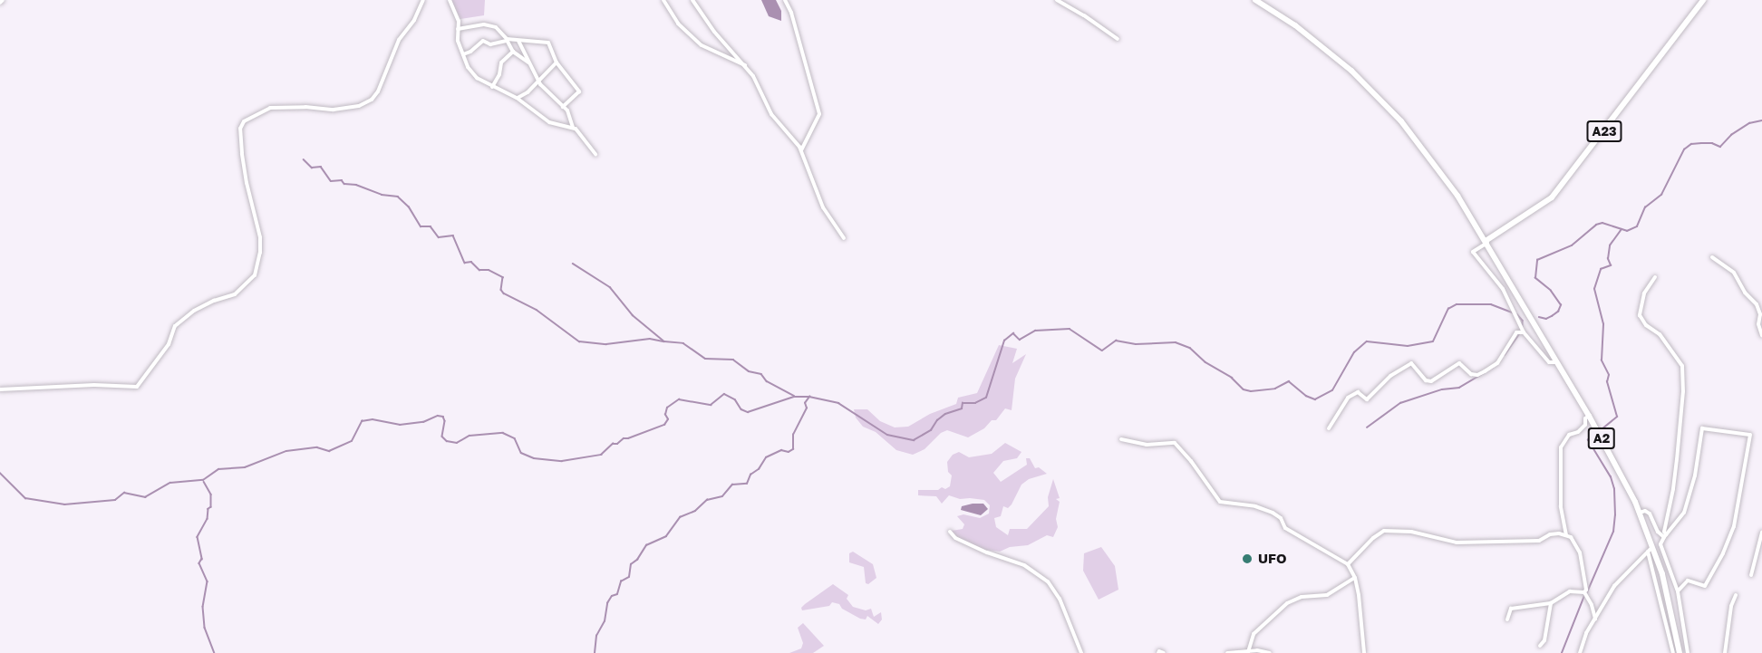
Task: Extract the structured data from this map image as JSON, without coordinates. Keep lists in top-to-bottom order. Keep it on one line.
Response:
{"streets":{"main road":["A23","A2"]},"crossings":[["A23","A2"]],"places":["UFO"]}
